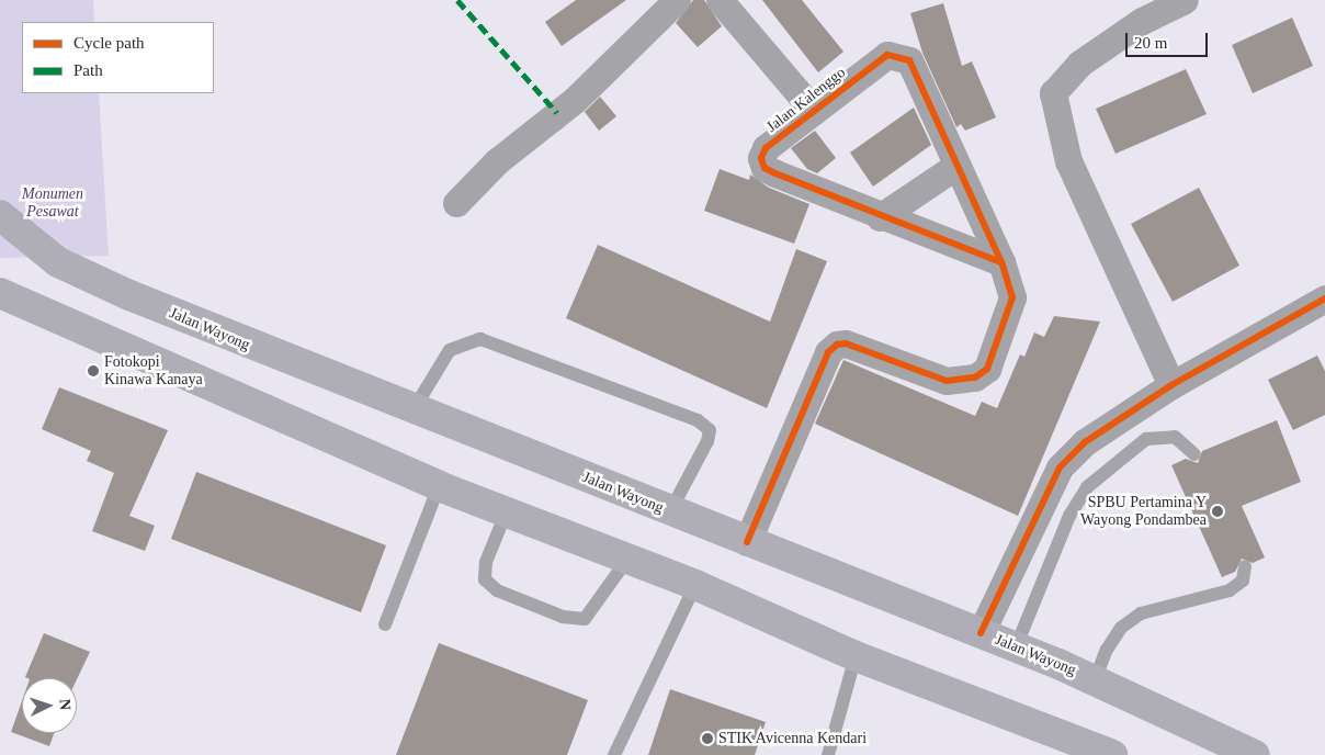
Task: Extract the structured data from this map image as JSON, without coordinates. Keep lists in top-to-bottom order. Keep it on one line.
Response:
{"streets":{"main road":["Jalan Wayong"],"street":["Jalan Kalenggo"]},"crossings":[["Jalan Kalenggo","Jalan Wayong"]],"parks":["Monumen Pesawat"],"places":["Fotokopi Kinawa Kanaya","SPBU Pertamina Y Wayong Pondambea","STIK Avicenna Kendari"],"legend":["Cycle path","Path"],"scale_bar":"20 m","north":"right"}
